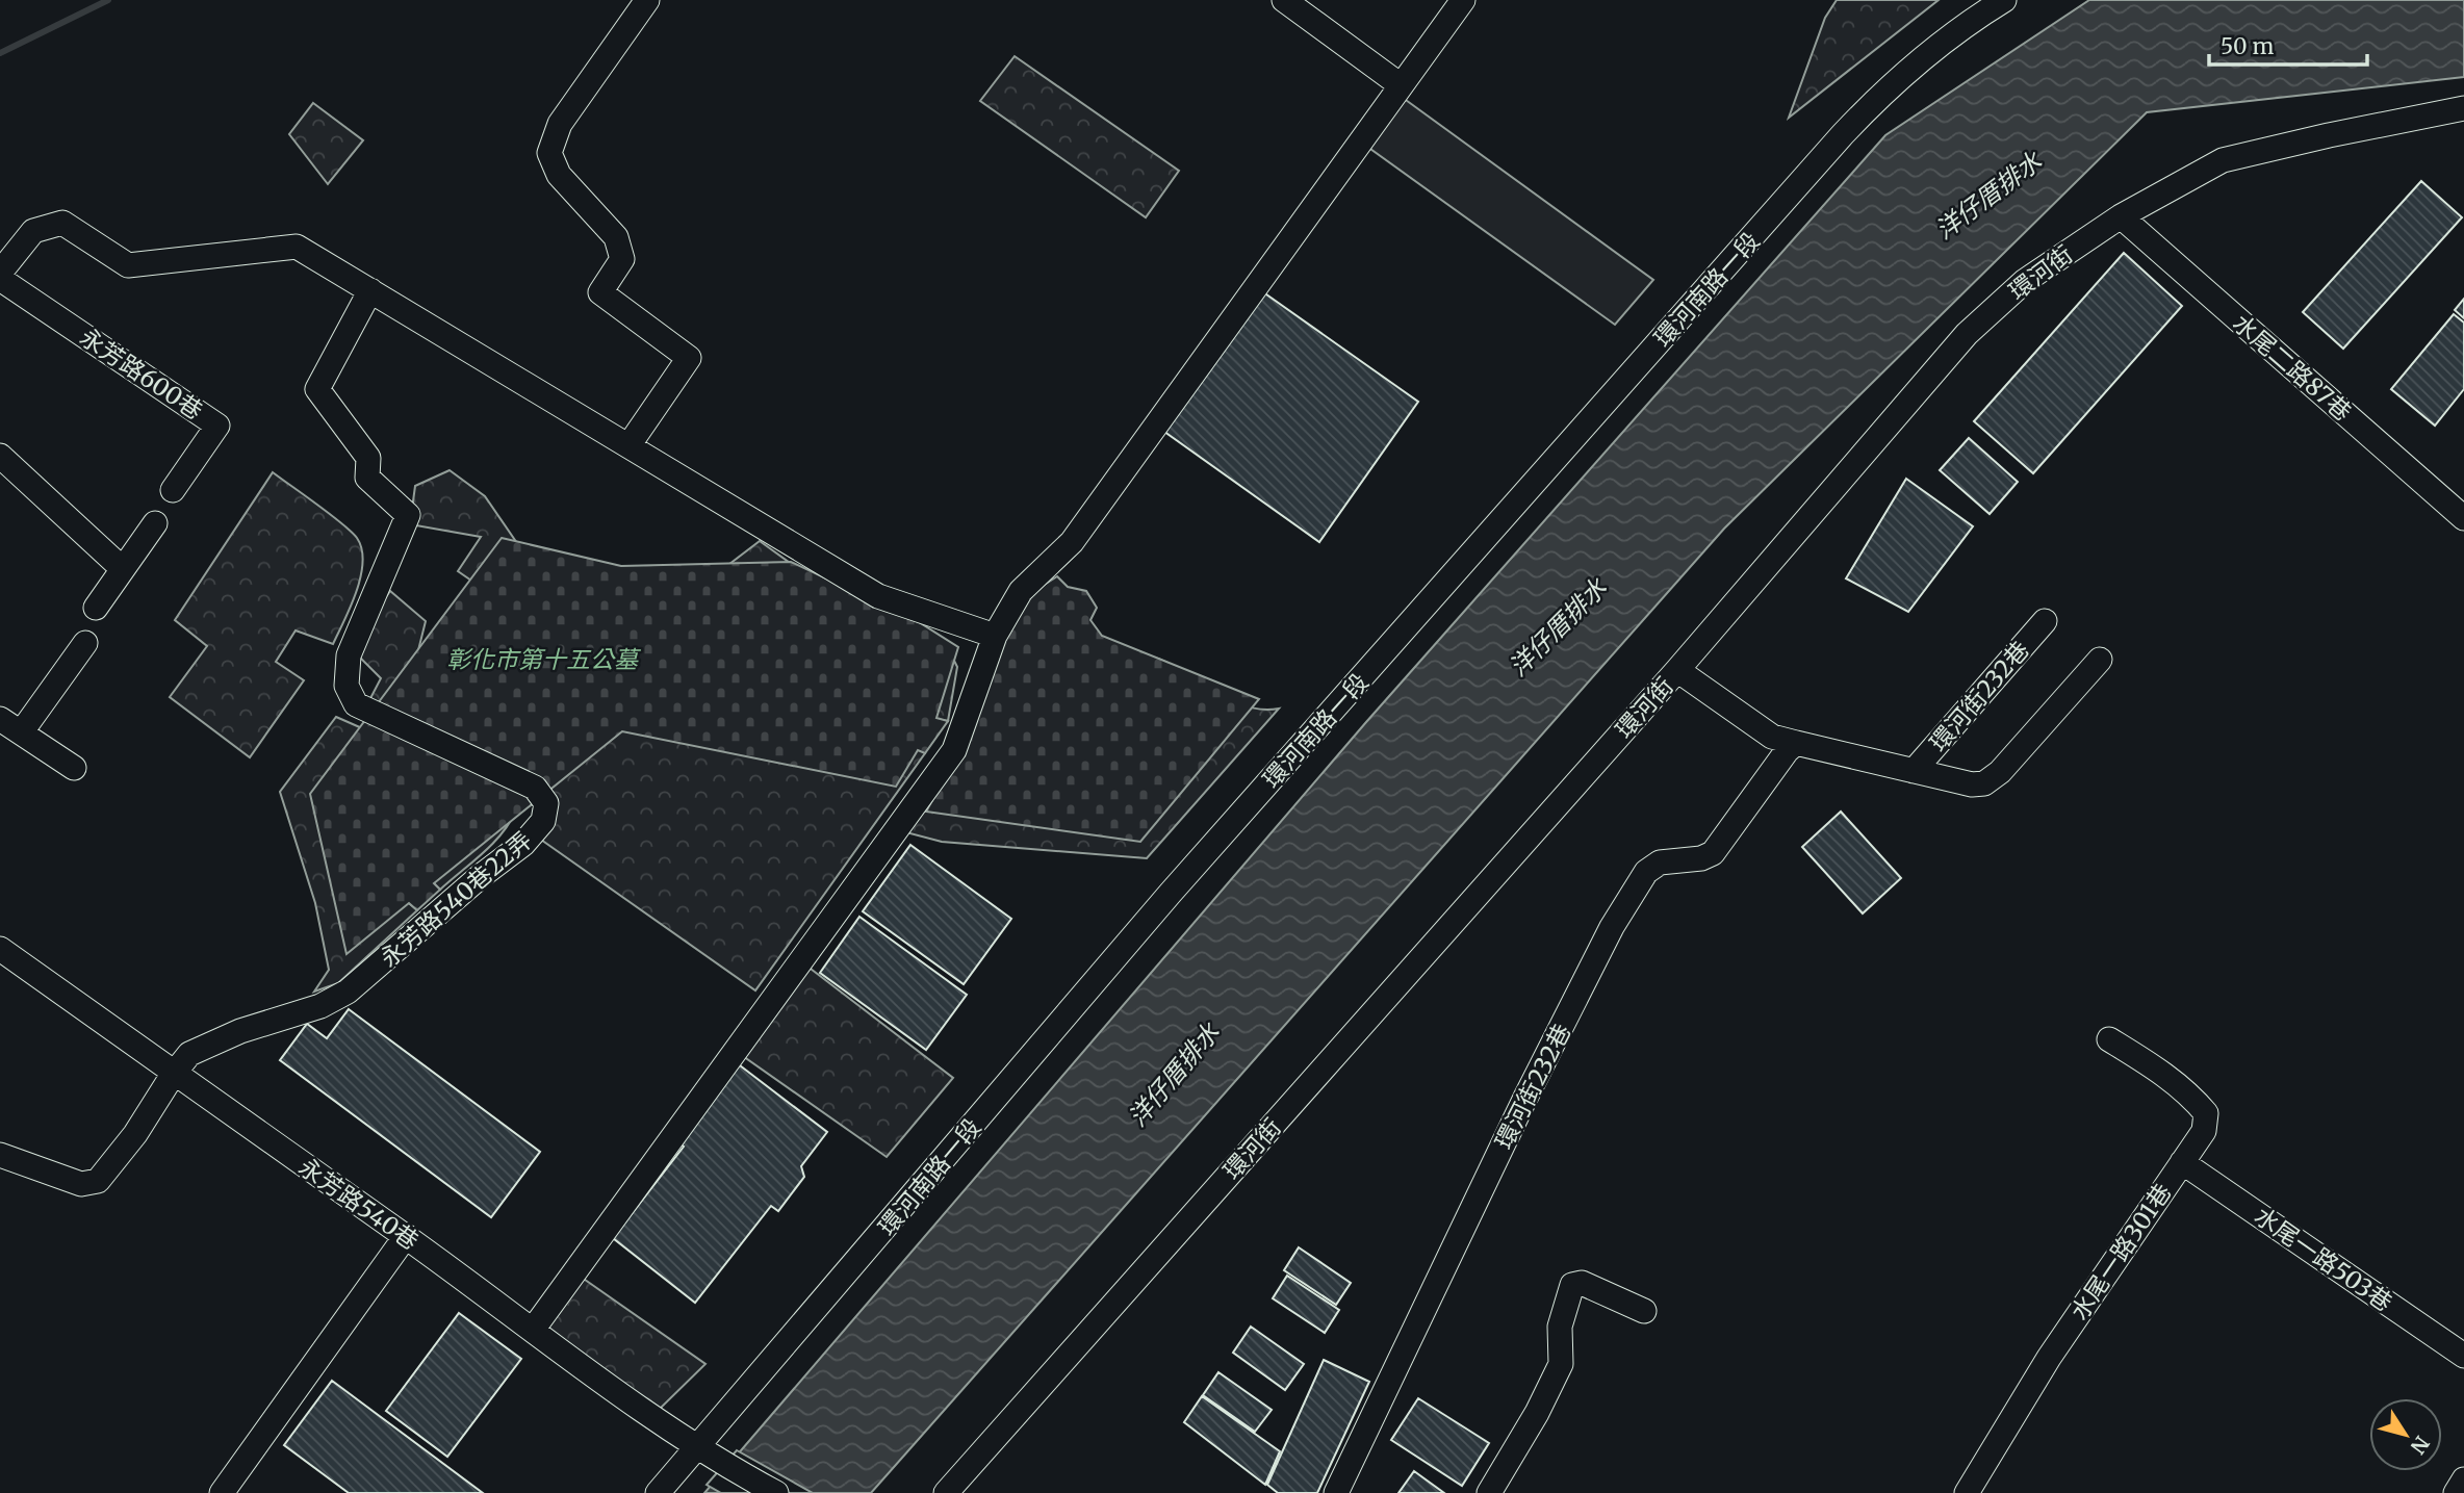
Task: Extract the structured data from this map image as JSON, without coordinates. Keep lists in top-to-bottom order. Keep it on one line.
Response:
{"streets":{"street":["環河街","環河南路一段","水尾二路87巷","永芳路600巷","環河街232巷","永芳路540巷22弄","永芳路540巷","水尾一路301巷","水尾一路503巷"]},"crossings":[["環河街","水尾二路87巷"],["環河街","環河街232巷"],["環河南路一段","永芳路540巷"],["永芳路540巷22弄","永芳路540巷"],["水尾一路301巷","水尾一路503巷"]],"water":["洋仔厝排水"],"parks":["彰化市第十五公墓"],"scale_bar":"50 m","north":"bottom right"}
